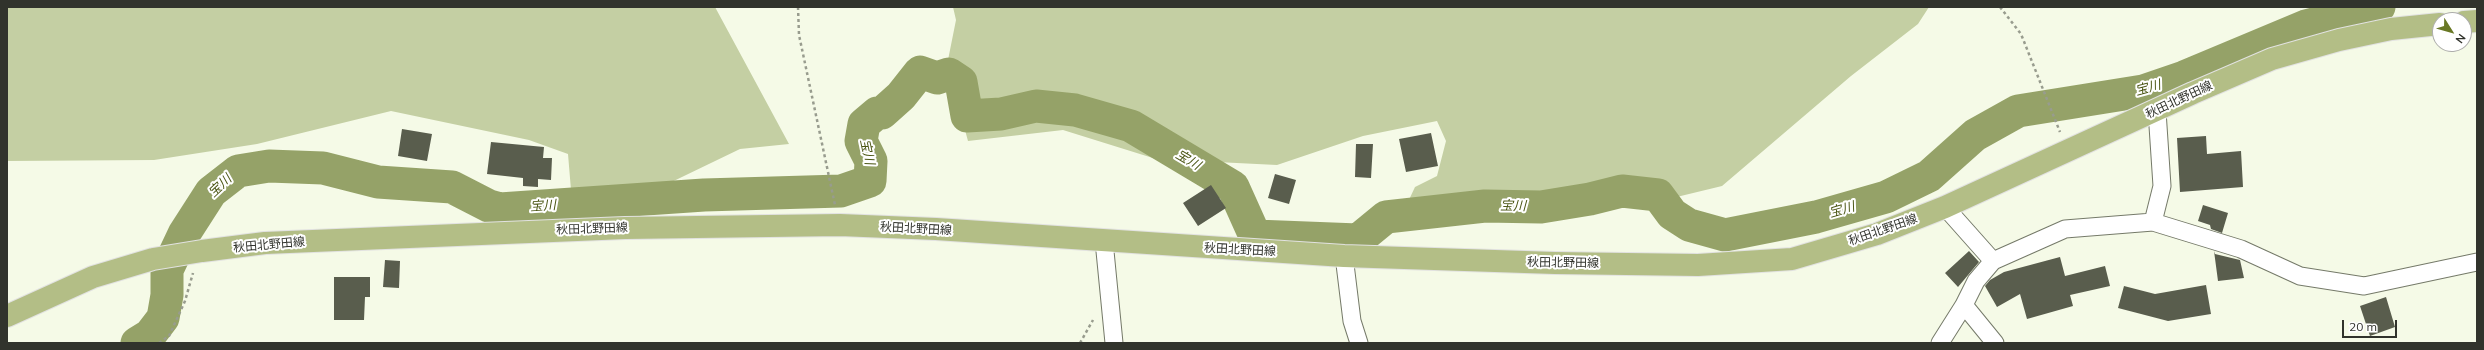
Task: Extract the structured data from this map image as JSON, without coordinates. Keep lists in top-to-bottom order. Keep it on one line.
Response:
{"streets":{"main road":["秋田北野田線"]},"water":["宝川"],"scale_bar":"20 m","north":"bottom right"}
